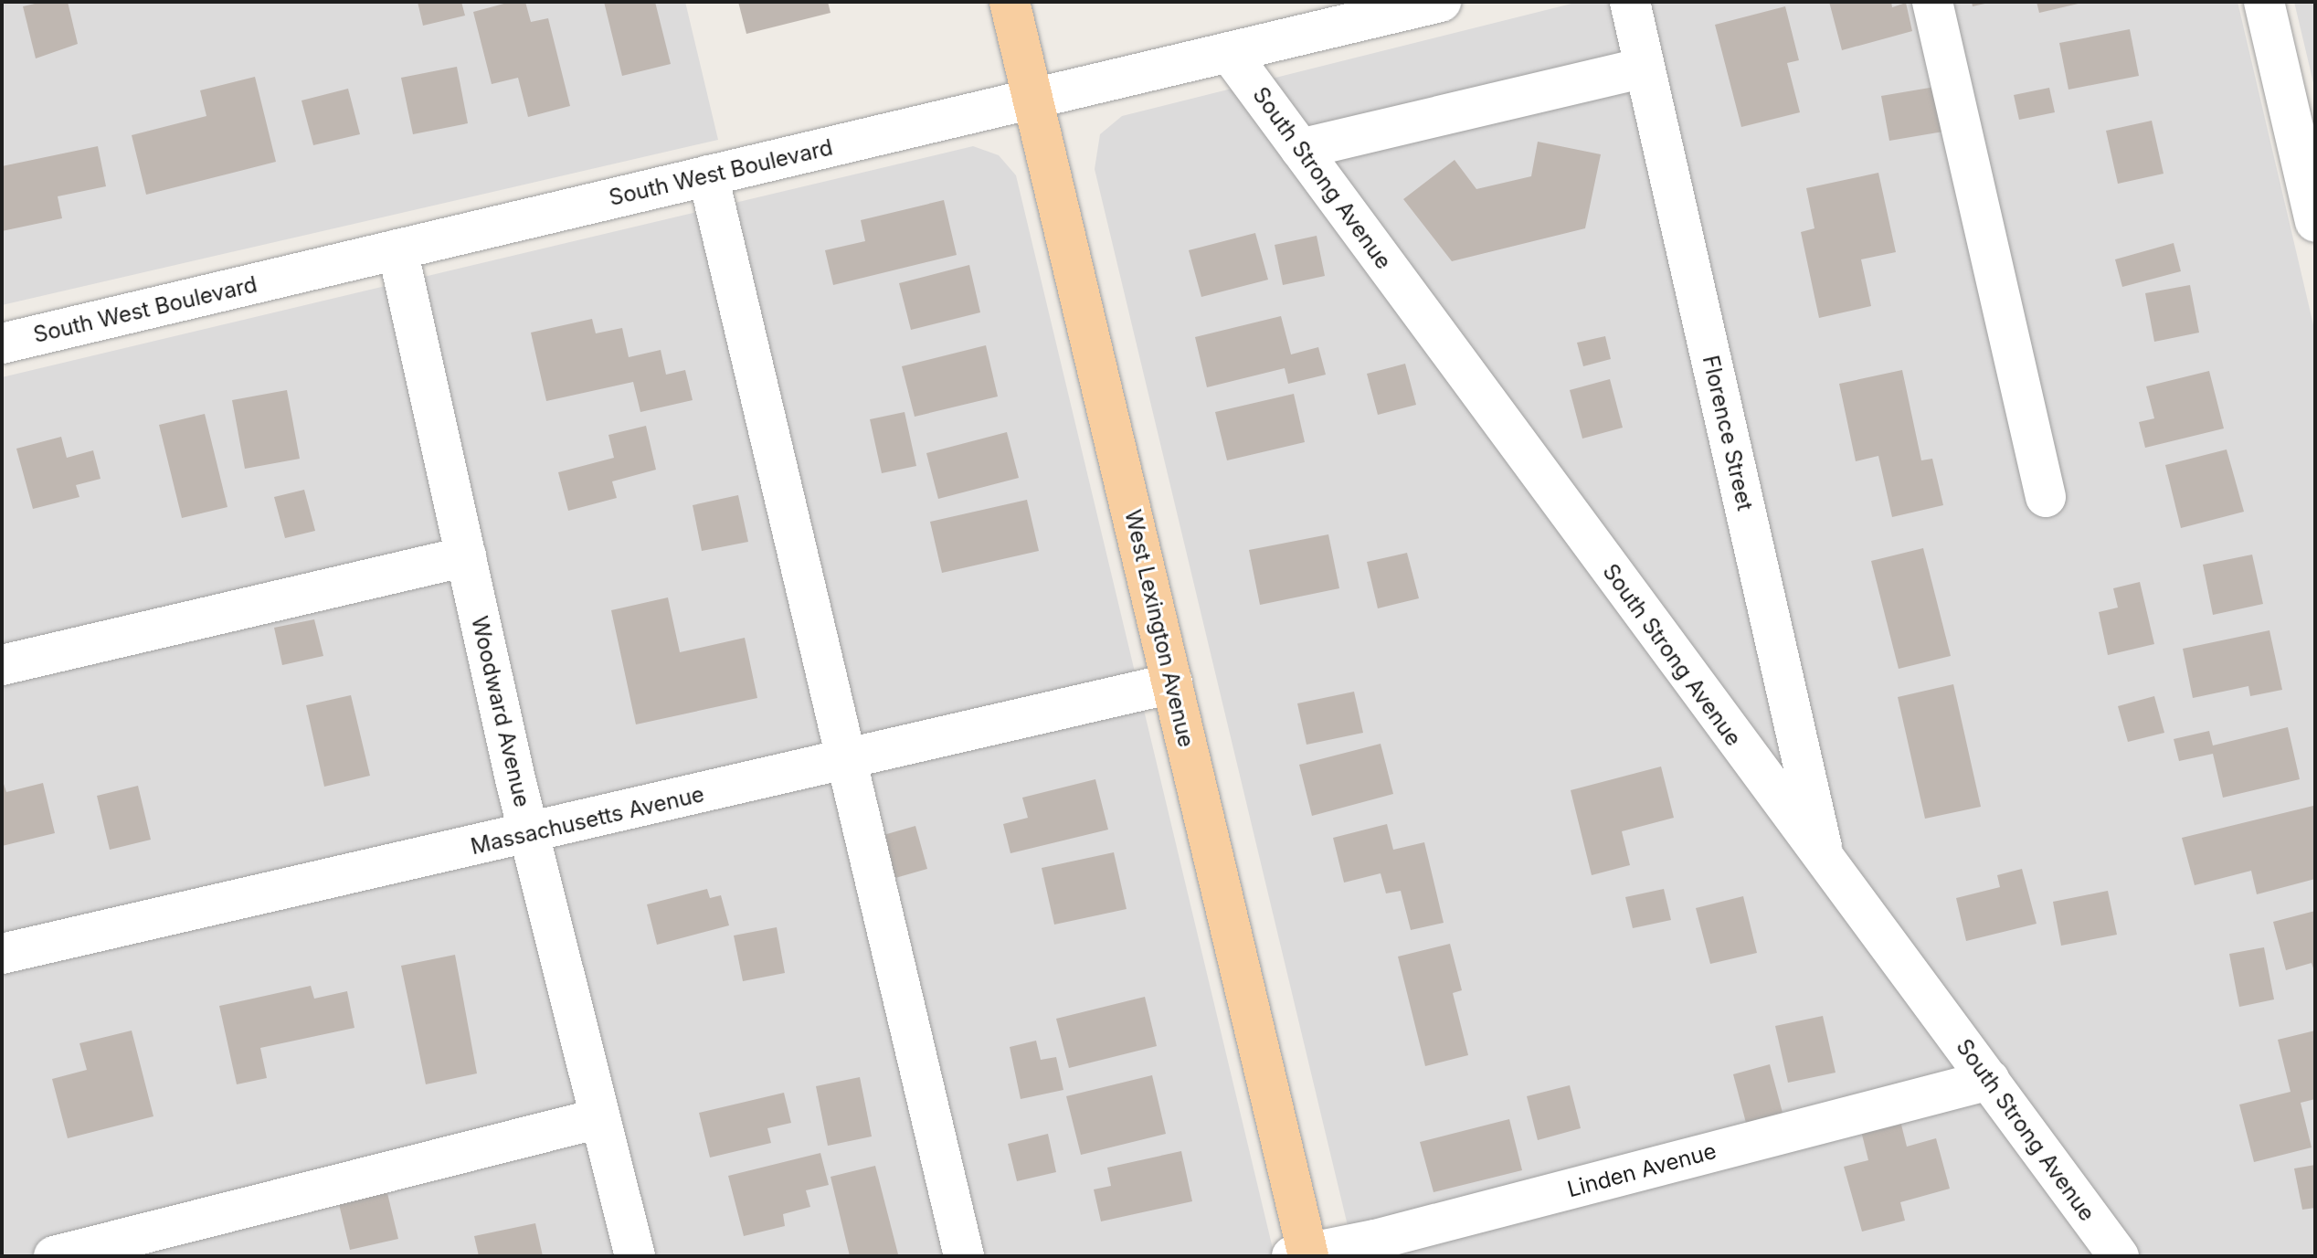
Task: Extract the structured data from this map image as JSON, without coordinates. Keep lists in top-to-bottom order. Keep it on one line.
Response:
{"streets":{"main road":["West Lexington Avenue"],"street":["South West Boulevard","South Strong Avenue","Florence Street","Woodward Avenue","Massachusetts Avenue","Linden Avenue"]},"crossings":[["South West Boulevard","South Strong Avenue"],["South West Boulevard","West Lexington Avenue"],["South West Boulevard","Woodward Avenue"],["South Strong Avenue","Florence Street"],["South Strong Avenue","Linden Avenue"],["West Lexington Avenue","Massachusetts Avenue"],["West Lexington Avenue","Linden Avenue"],["Woodward Avenue","Massachusetts Avenue"]]}
